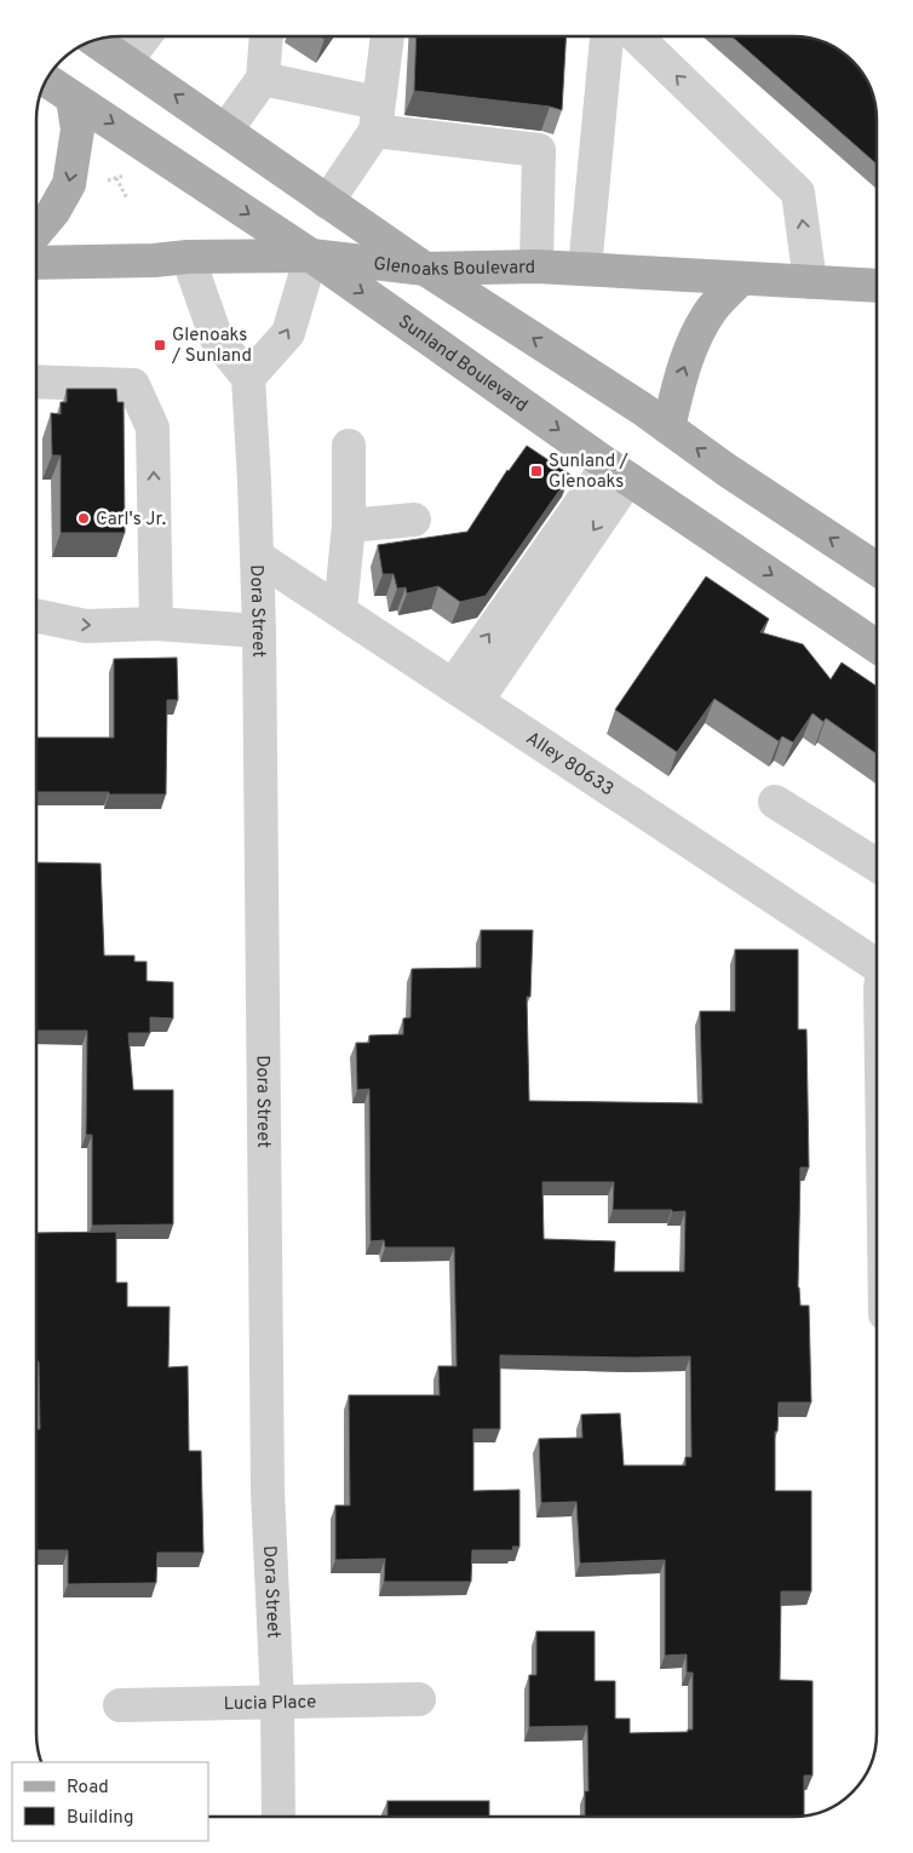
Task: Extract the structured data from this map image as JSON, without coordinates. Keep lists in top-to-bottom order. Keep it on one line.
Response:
{"streets":{"main road":["Glenoaks Boulevard","Sunland Boulevard"],"street":["Dora Street","Alley 80633","Lucia Place"]},"crossings":[["Glenoaks Boulevard","Sunland Boulevard"],["Dora Street","Alley 80633"],["Dora Street","Lucia Place"]],"places":{"transit":["Glenoaks / Sunland","Sunland / Glenoaks"],"other":["Carl's Jr."]},"legend":["Road","Building"]}
